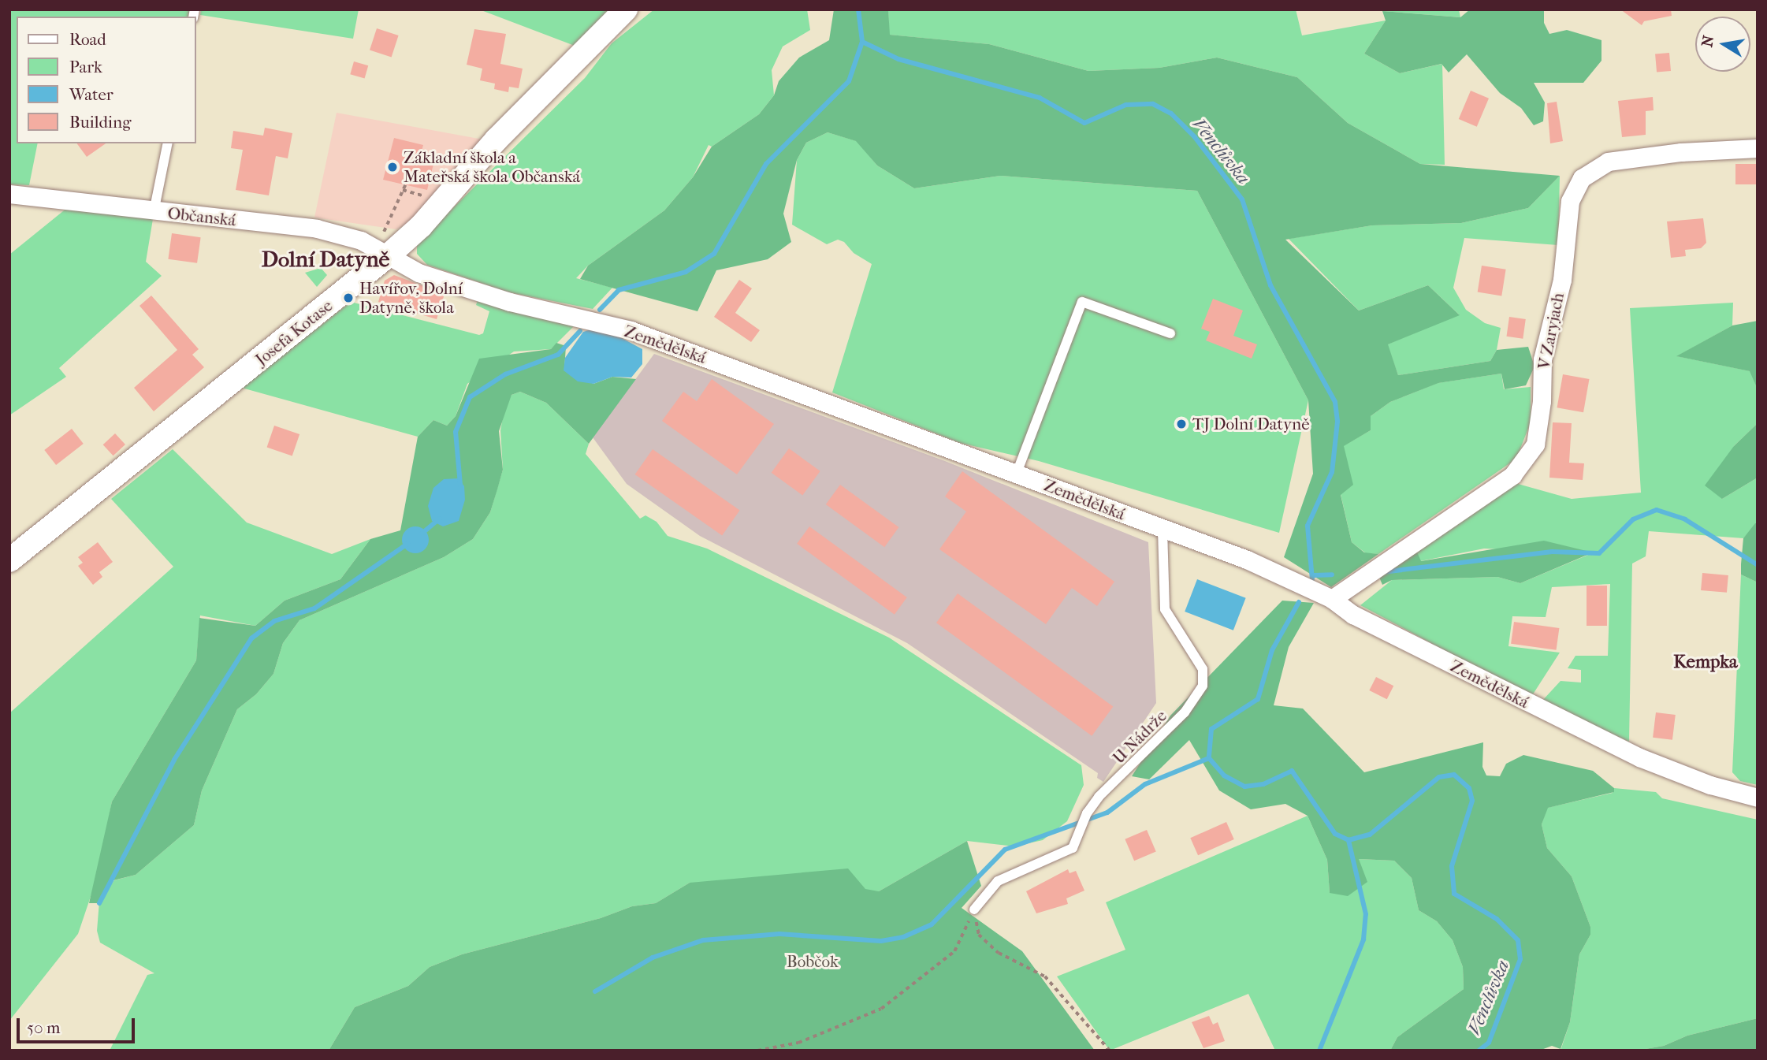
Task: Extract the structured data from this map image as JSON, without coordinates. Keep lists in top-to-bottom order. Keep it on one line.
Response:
{"streets":{"street":["Občanská","V Zaryjach","Josefa Kotase","Zemědělská"],"lane":["U Nádrže"]},"crossings":[["Občanská","Josefa Kotase"],["Občanská","Zemědělská"],["V Zaryjach","Zemědělská"],["Josefa Kotase","Zemědělská"],["Zemědělská","U Nádrže"]],"districts":["Dolní Datyně","Kempka"],"water":["Venclůvka"],"parks":["Bobčok"],"places":["Základní škola a Mateřská škola Občanská","Havířov, Dolní Datyně, škola","TJ Dolní Datyně"],"legend":["Road","Park","Water","Building"],"scale_bar":"50 m","north":"left"}
